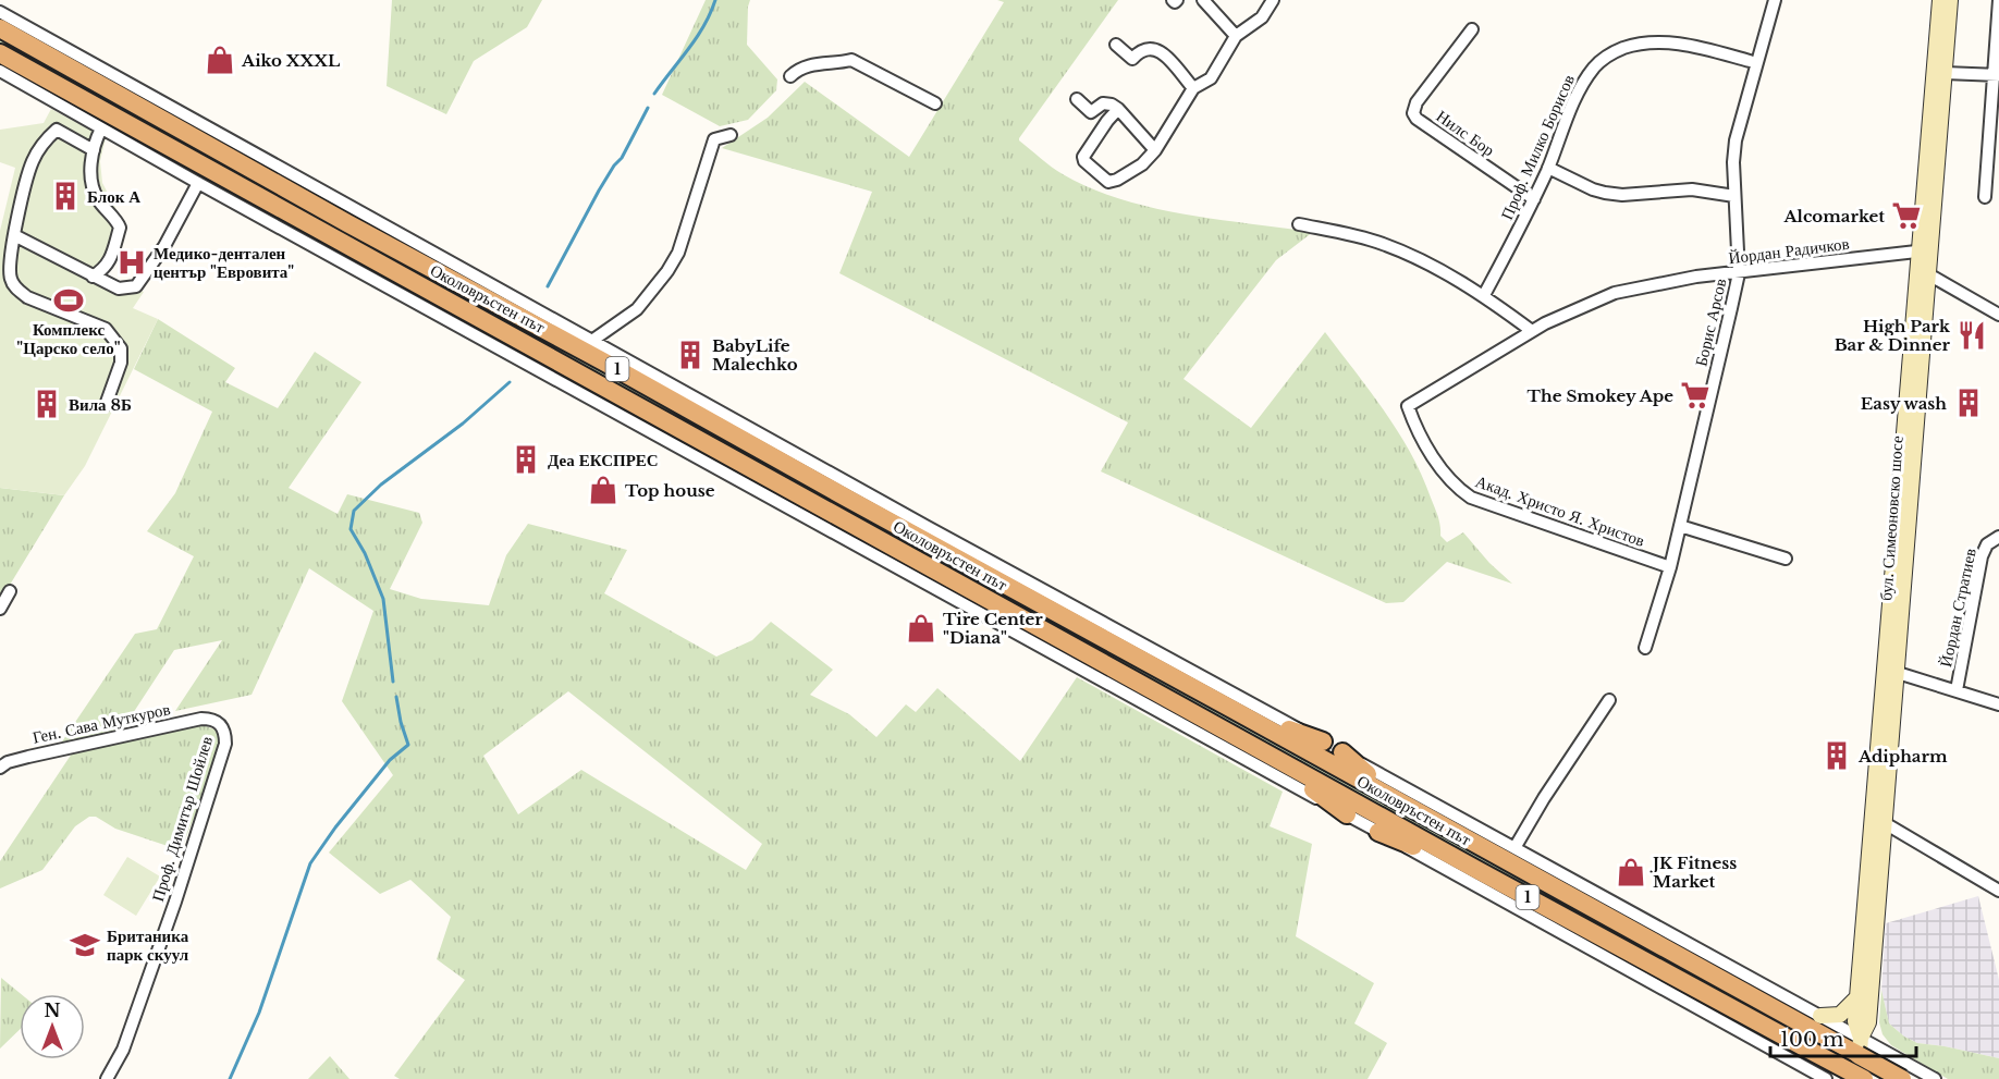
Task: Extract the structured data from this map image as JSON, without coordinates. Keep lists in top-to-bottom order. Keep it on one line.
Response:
{"streets":{"highway":["Околовръстен път","1"],"main road":["бул. Симеоновско шосе"],"street":["Нилс Бор","Проф. Милко Борисов","Йордан Радичков","Борис Арсов","Акад. Христо Я. Христов","Йордан Стратиев","Ген. Сава Муткуров","Проф. Димитър Шойлев"]},"crossings":[["Нилс Бор","Проф. Милко Борисов"],["Йордан Радичков","Борис Арсов"],["Йордан Радичков","Акад. Христо Я. Христов"],["Йордан Радичков","бул. Симеоновско шосе"],["Околовръстен път","бул. Симеоновско шосе"],["Борис Арсов","Акад. Христо Я. Христов"],["Ген. Сава Муткуров","Проф. Димитър Шойлев"]],"places":{"shop":["Aiko XXXL","Top house","Tire Center \"Diana\"","JK Fitness Market"],"building":["Блок А","BabyLife Malechko","Easy wash","Вила 8Б","Деа ЕКСПРЕС","Adipharm"],"supermarket":["Alcomarket","The Smokey Ape"],"hospital":["Медико-дентален център \"Евровита\""],"sports":["Комплекс \"Царско село\""],"restaurant":["High Park Bar & Dinner"],"school or university":["Британика парк скуул"]},"scale_bar":"100 m","north":"top"}
